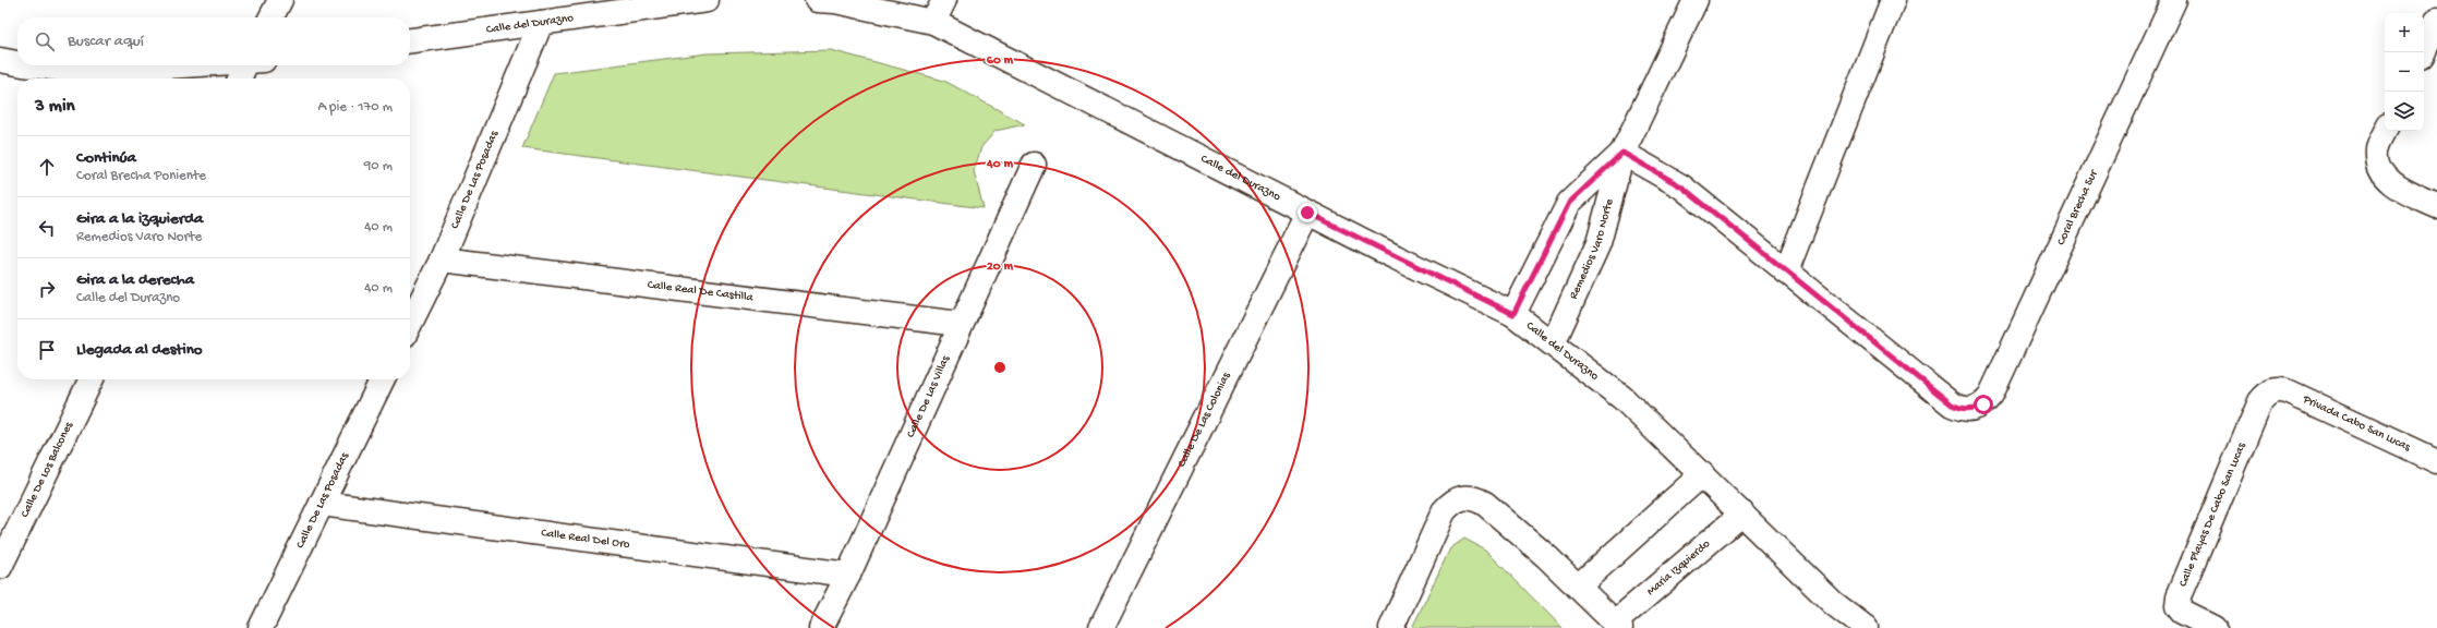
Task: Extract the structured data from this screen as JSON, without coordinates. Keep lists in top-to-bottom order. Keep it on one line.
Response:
{"streets":{"street":["Calle del Durazno","Calle De Las Posadas","Coral Brecha Sur","Remedios Varo Norte","Calle Real De Castilla","Calle De Las Villas","Calle De Las Colonias","Privada Cabo San Lucas","Calle De Los Balcones","Calle Playas De Cabo San Lucas","Calle Real Del Oro","Maria Izquierdo"]},"crossings":[["Calle del Durazno","Calle De Las Posadas"],["Calle del Durazno","Remedios Varo Norte"],["Calle del Durazno","Calle De Las Colonias"],["Calle del Durazno","Maria Izquierdo"],["Calle De Las Posadas","Calle Real De Castilla"],["Calle De Las Posadas","Calle Real Del Oro"],["Calle Real De Castilla","Calle De Las Villas"],["Calle De Las Villas","Calle Real Del Oro"],["Privada Cabo San Lucas","Calle Playas De Cabo San Lucas"]],"page":{"map_buttons":["+","−"],"search":"Buscar aquí","heading":["3 min","A pie · 170 m"],"list":[["Continúa","Coral Brecha Poniente","90 m"],["Gira a la izquierda","Remedios Varo Norte","40 m"],["Gira a la derecha","Calle del Durazno","40 m"],"Llegada al destino"]},"rings":["60 m","40 m","20 m"]}
